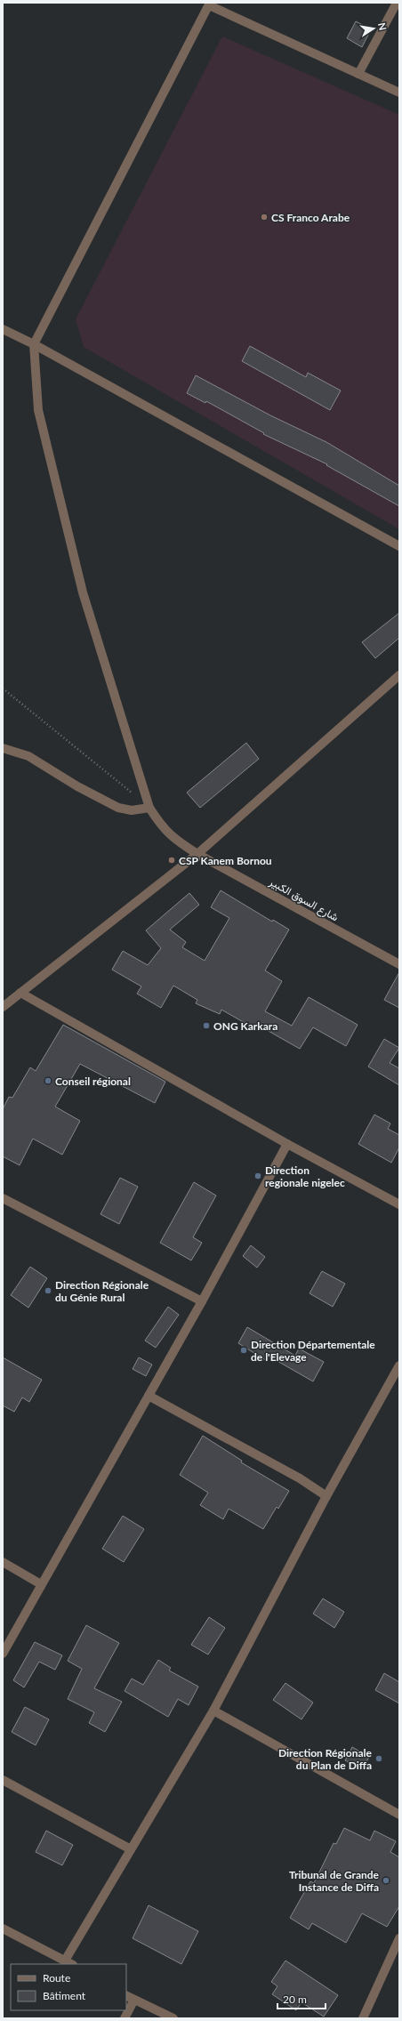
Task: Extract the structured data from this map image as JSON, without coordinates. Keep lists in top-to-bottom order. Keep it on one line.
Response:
{"streets":{"street":["شارع السوق الكبير"]},"places":["CS Franco Arabe","CSP Kanem Bornou","ONG Karkara","Conseil régional","Direction regionale nigelec","Direction Régionale du Génie Rural","Direction Départementale de l'Elevage","Direction Régionale du Plan de Diffa","Tribunal de Grande Instance de Diffa"],"legend":["Route","Bâtiment"],"scale_bar":"20 m","north":"right"}
